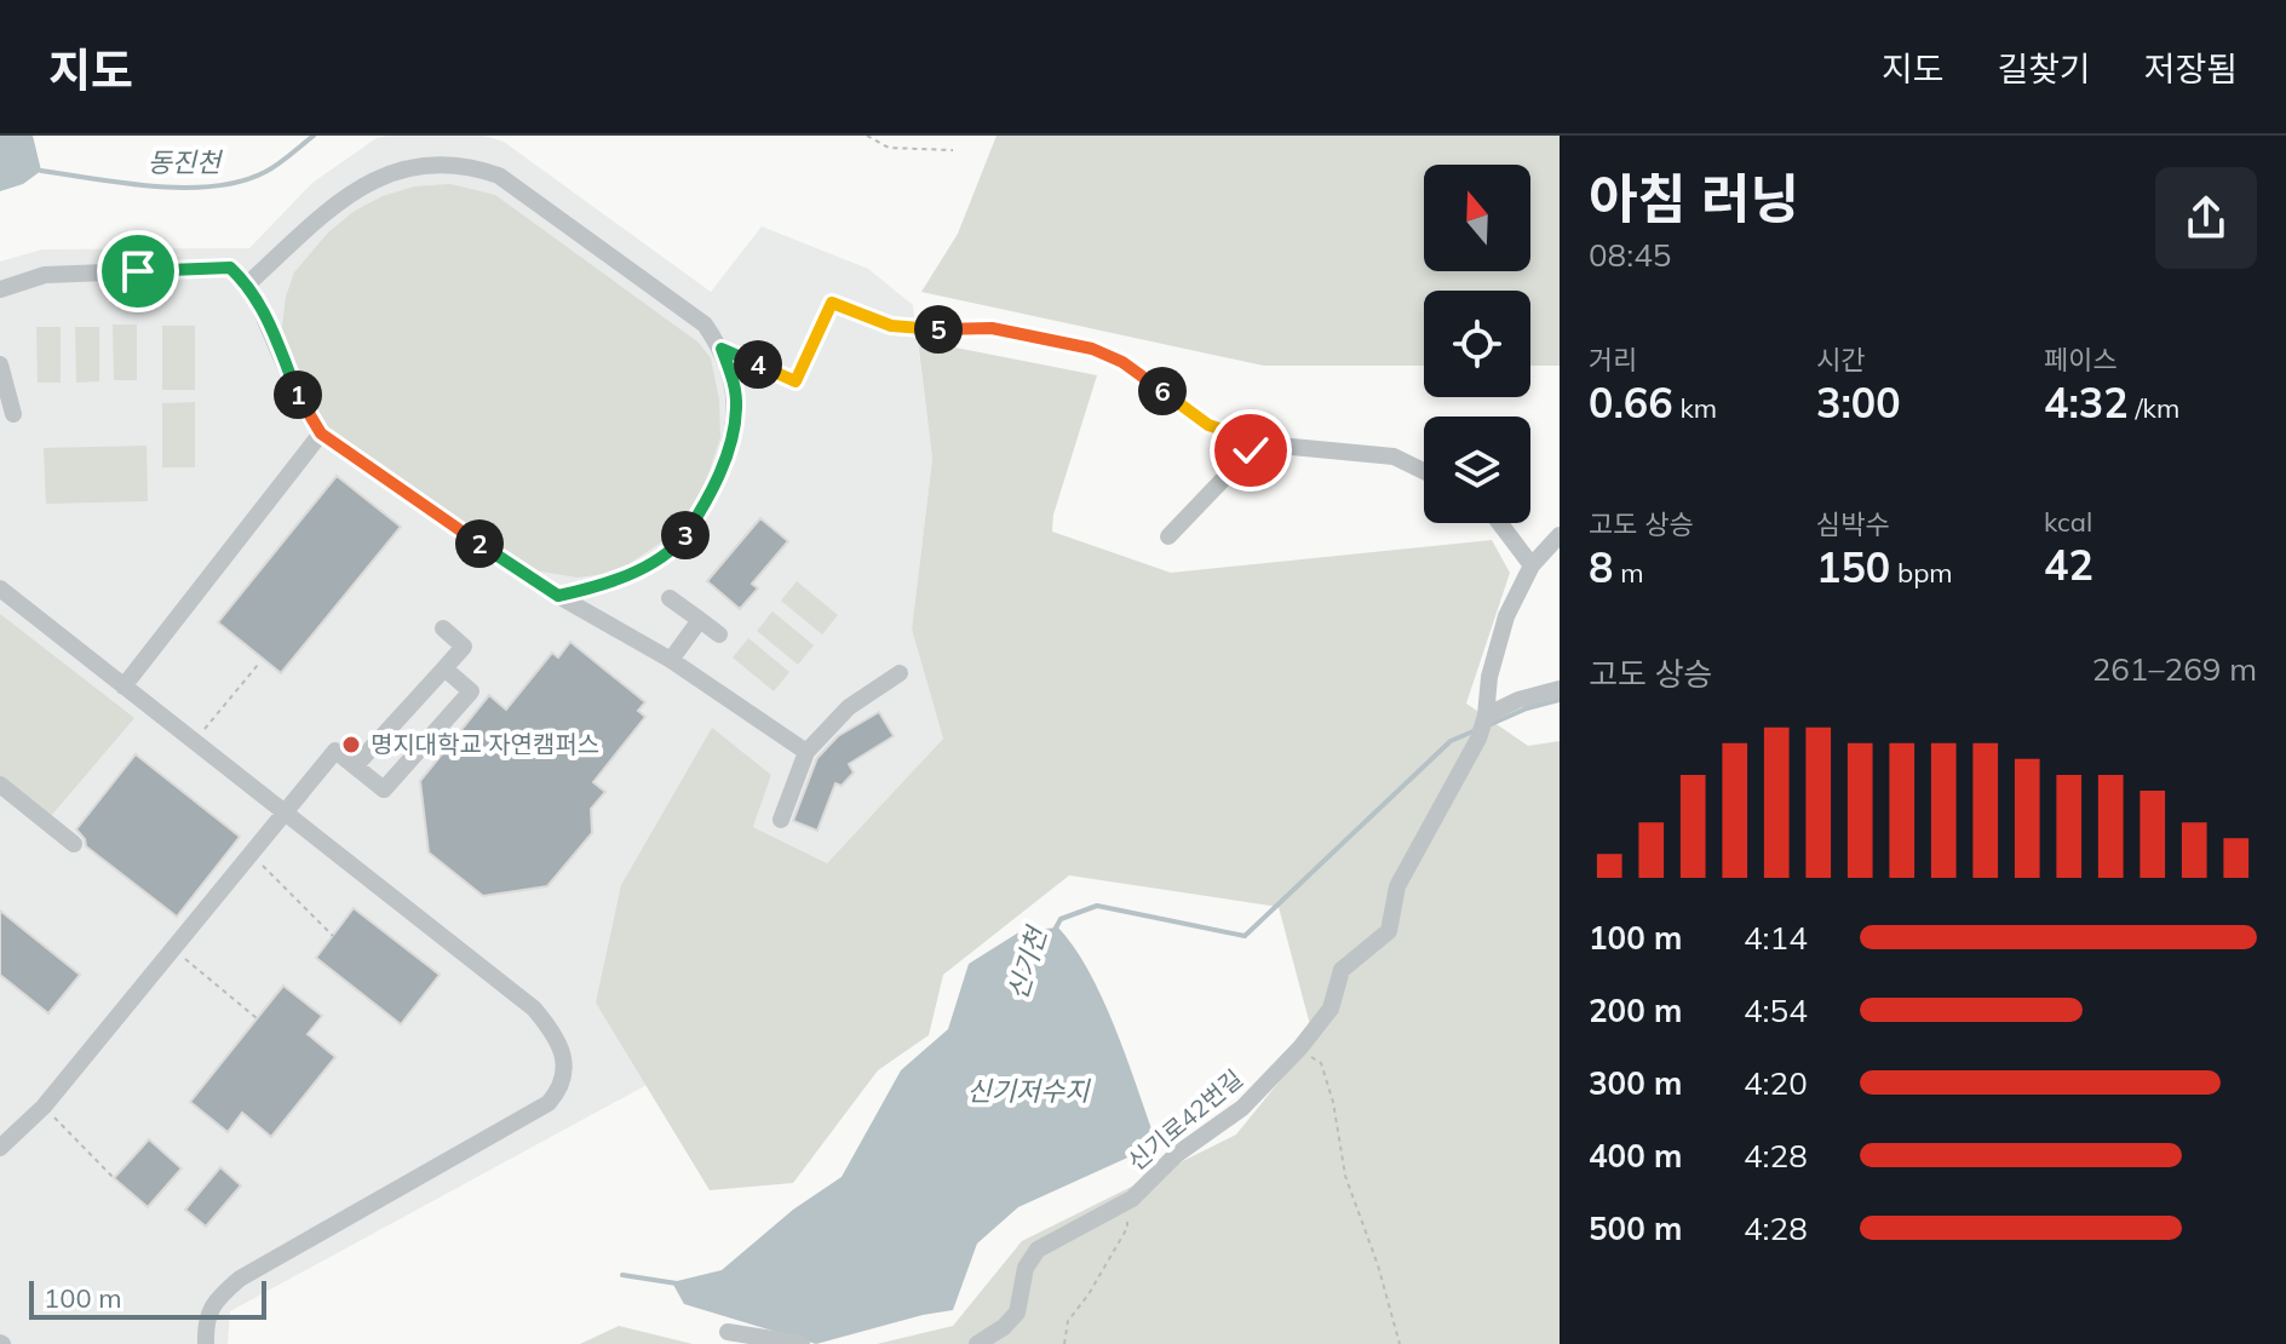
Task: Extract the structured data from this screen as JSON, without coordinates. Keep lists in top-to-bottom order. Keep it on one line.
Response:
{"streets":{"street":["신기로42번길"]},"water":["동진천","신기천","신기저수지"],"places":["명지대학교 자연캠퍼스"],"scale_bar":"100 m","north":"top","page":{"header":"지도","nav":["지도","길찾기","저장됨"],"heading":["아침 러닝","08:45"],"stats":[["거리","0.66 km"],["시간","3:00"],["페이스","4:32 /km"],["고도 상승","8 m"],["심박수","150 bpm"],["kcal","42"]],"pins":["5","4","6","1","3","2"],"chart":["고도 상승","261–269 m"],"list":[{"name":"100 m","note":"4:14"},{"name":"200 m","note":"4:54"},{"name":"300 m","note":"4:20"},{"name":"400 m","note":"4:28"},{"name":"500 m","note":"4:28"}],"scale":"100 m"}}
